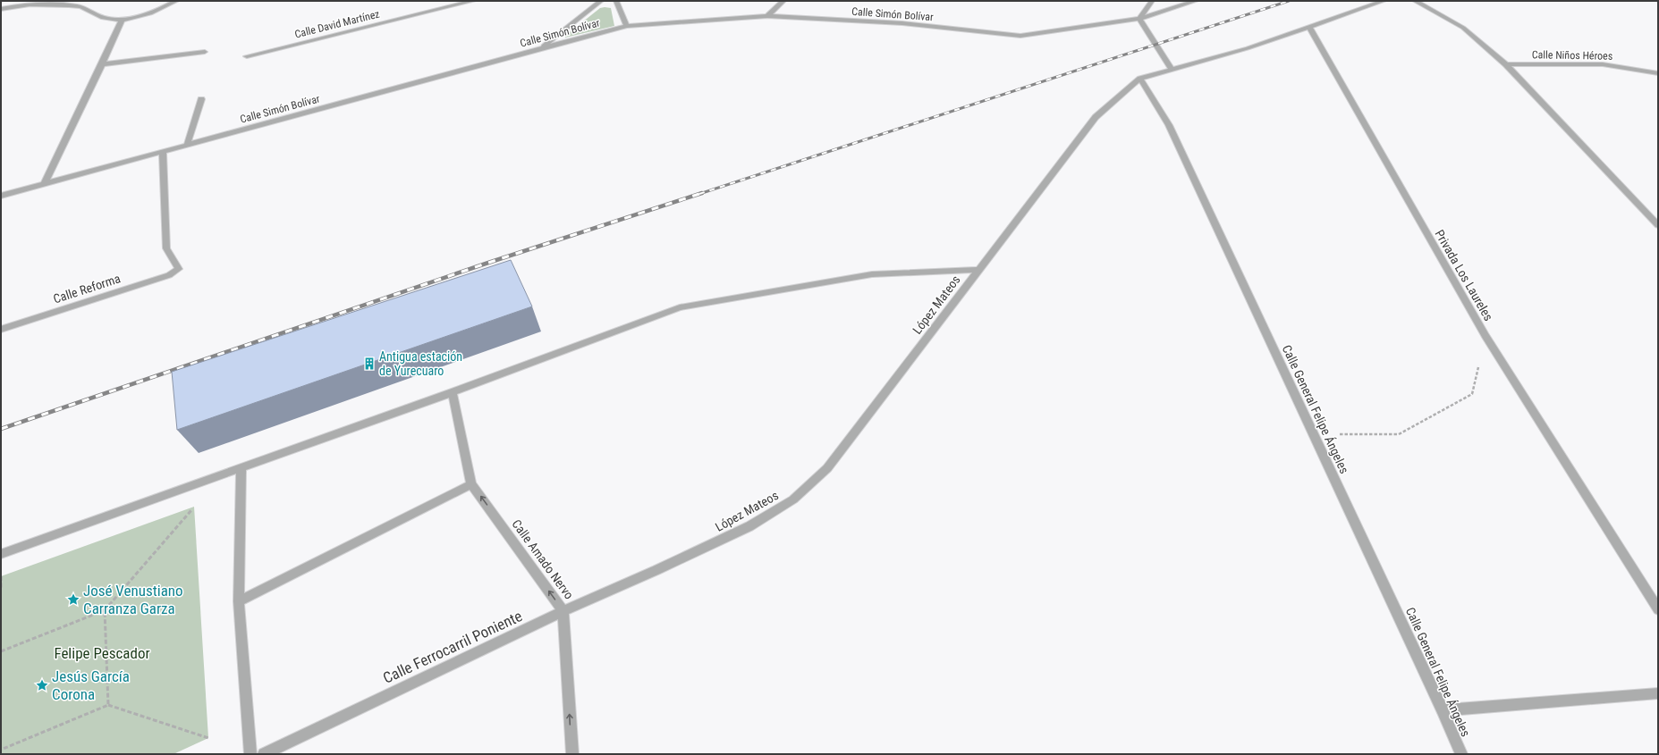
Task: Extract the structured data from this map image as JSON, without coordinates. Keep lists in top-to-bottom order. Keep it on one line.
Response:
{"streets":{"street":["Calle Simón Bolívar","Calle David Martínez","Calle Niños Héroes","Privada Los Laureles","Calle Reforma","López Mateos","Calle General Felipe Ángeles","Calle Amado Nervo","Calle Ferrocarril Poniente"]},"crossings":[["Calle Simón Bolívar","Calle Reforma"],["Privada Los Laureles","López Mateos"],["Privada Los Laureles","Calle General Felipe Ángeles"],["López Mateos","Calle General Felipe Ángeles"],["López Mateos","Calle Ferrocarril Poniente"],["Calle Amado Nervo","Calle Ferrocarril Poniente"]],"one_way":["Calle Amado Nervo"],"parks":["Felipe Pescador"],"places":{"building":["Antigua estación de Yurecuaro"],"place":["José Venustiano Carranza Garza","Jesús García Corona"]}}
